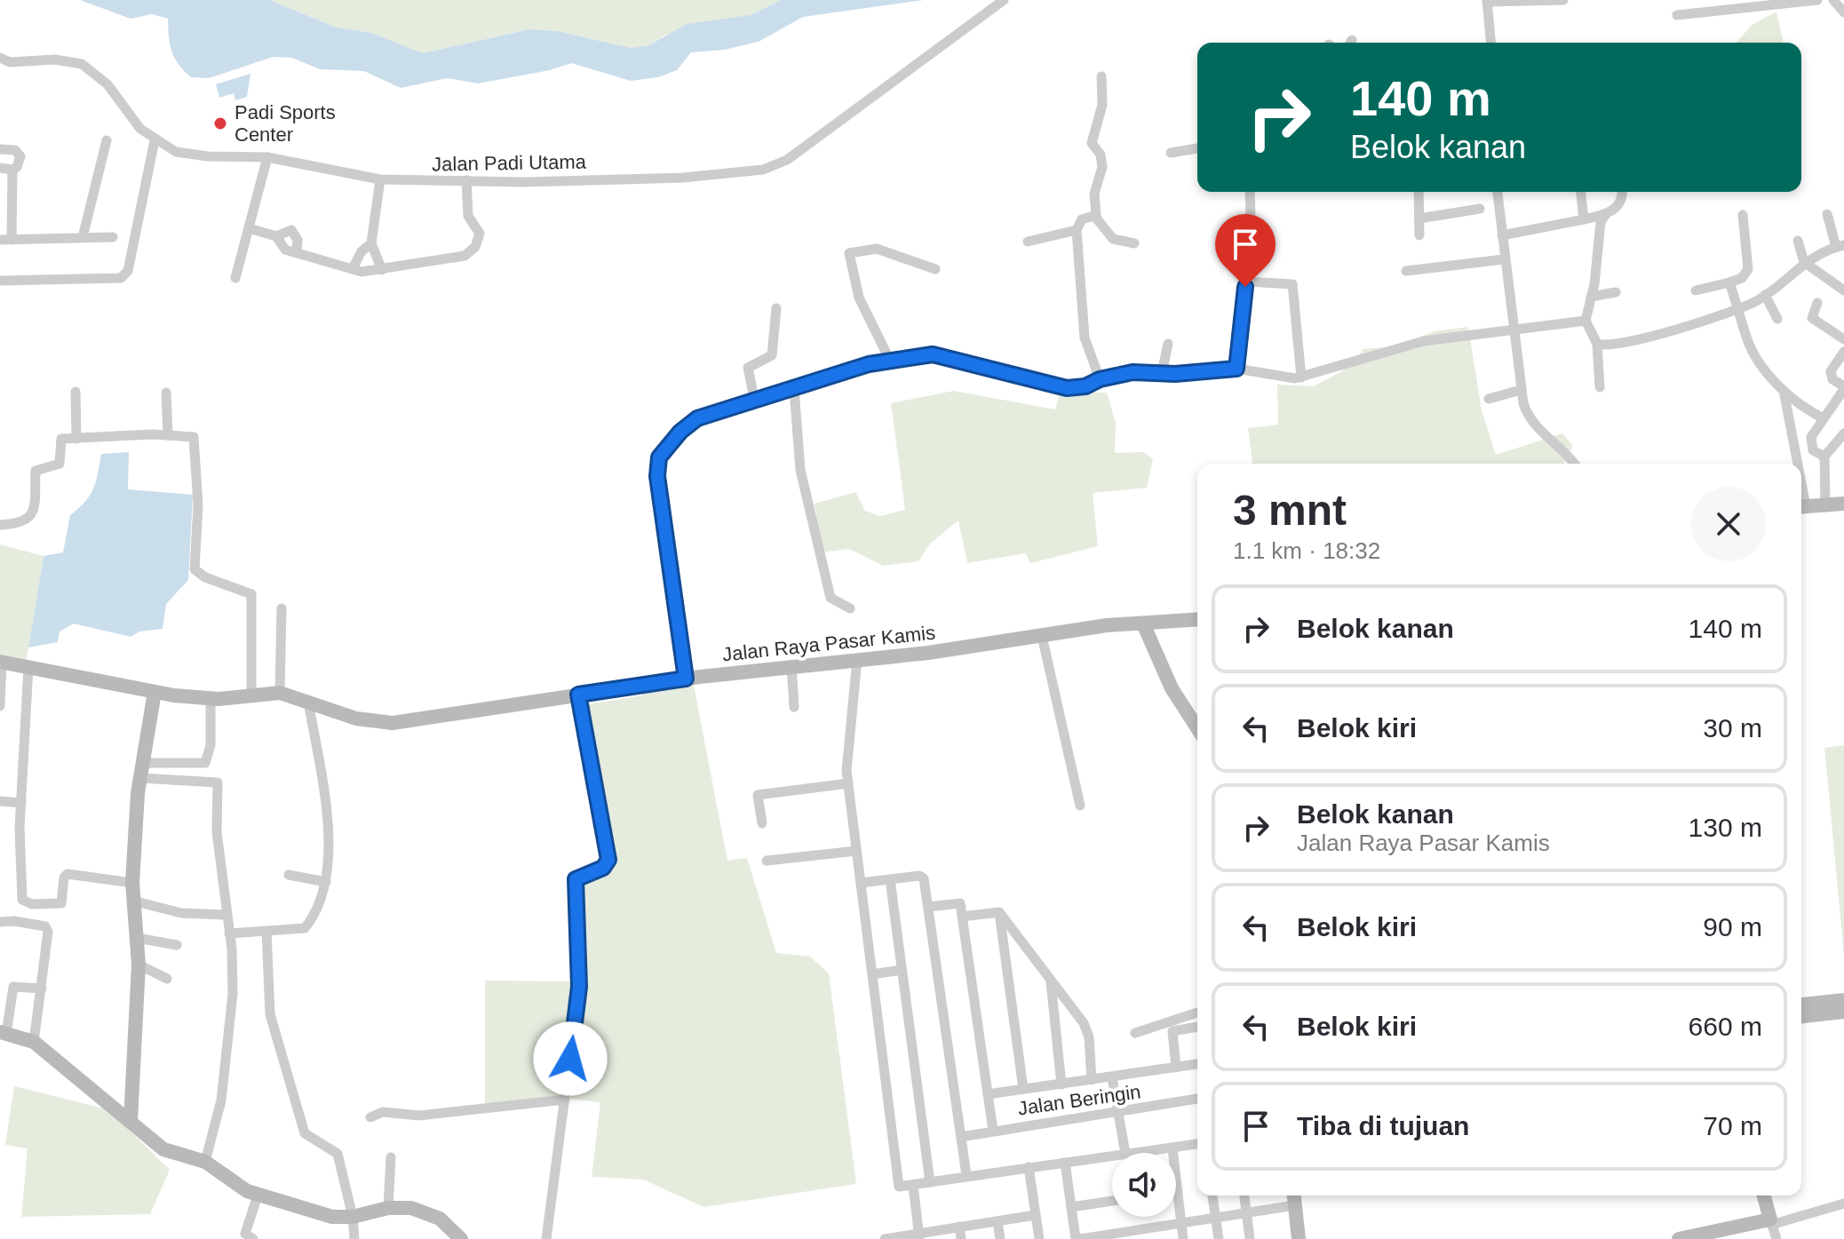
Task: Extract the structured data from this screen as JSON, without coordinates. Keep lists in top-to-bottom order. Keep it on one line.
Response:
{"streets":{"street":["Jalan Padi Utama","Jalan Raya Pasar Kamis","Jalan Beringin"]},"places":["Padi Sports Center"],"page":{"turn":["140 m","Belok kanan"],"heading":["3 mnt","1.1 km · 18:32"],"list":[{"name":"Belok kanan","value":"140 m"},{"name":"Belok kiri","value":"30 m"},{"name":"Belok kanan","note":"Jalan Raya Pasar Kamis","value":"130 m"},{"name":"Belok kiri","value":"90 m"},{"name":"Belok kiri","value":"660 m"},{"name":"Tiba di tujuan","value":"70 m"}]}}
